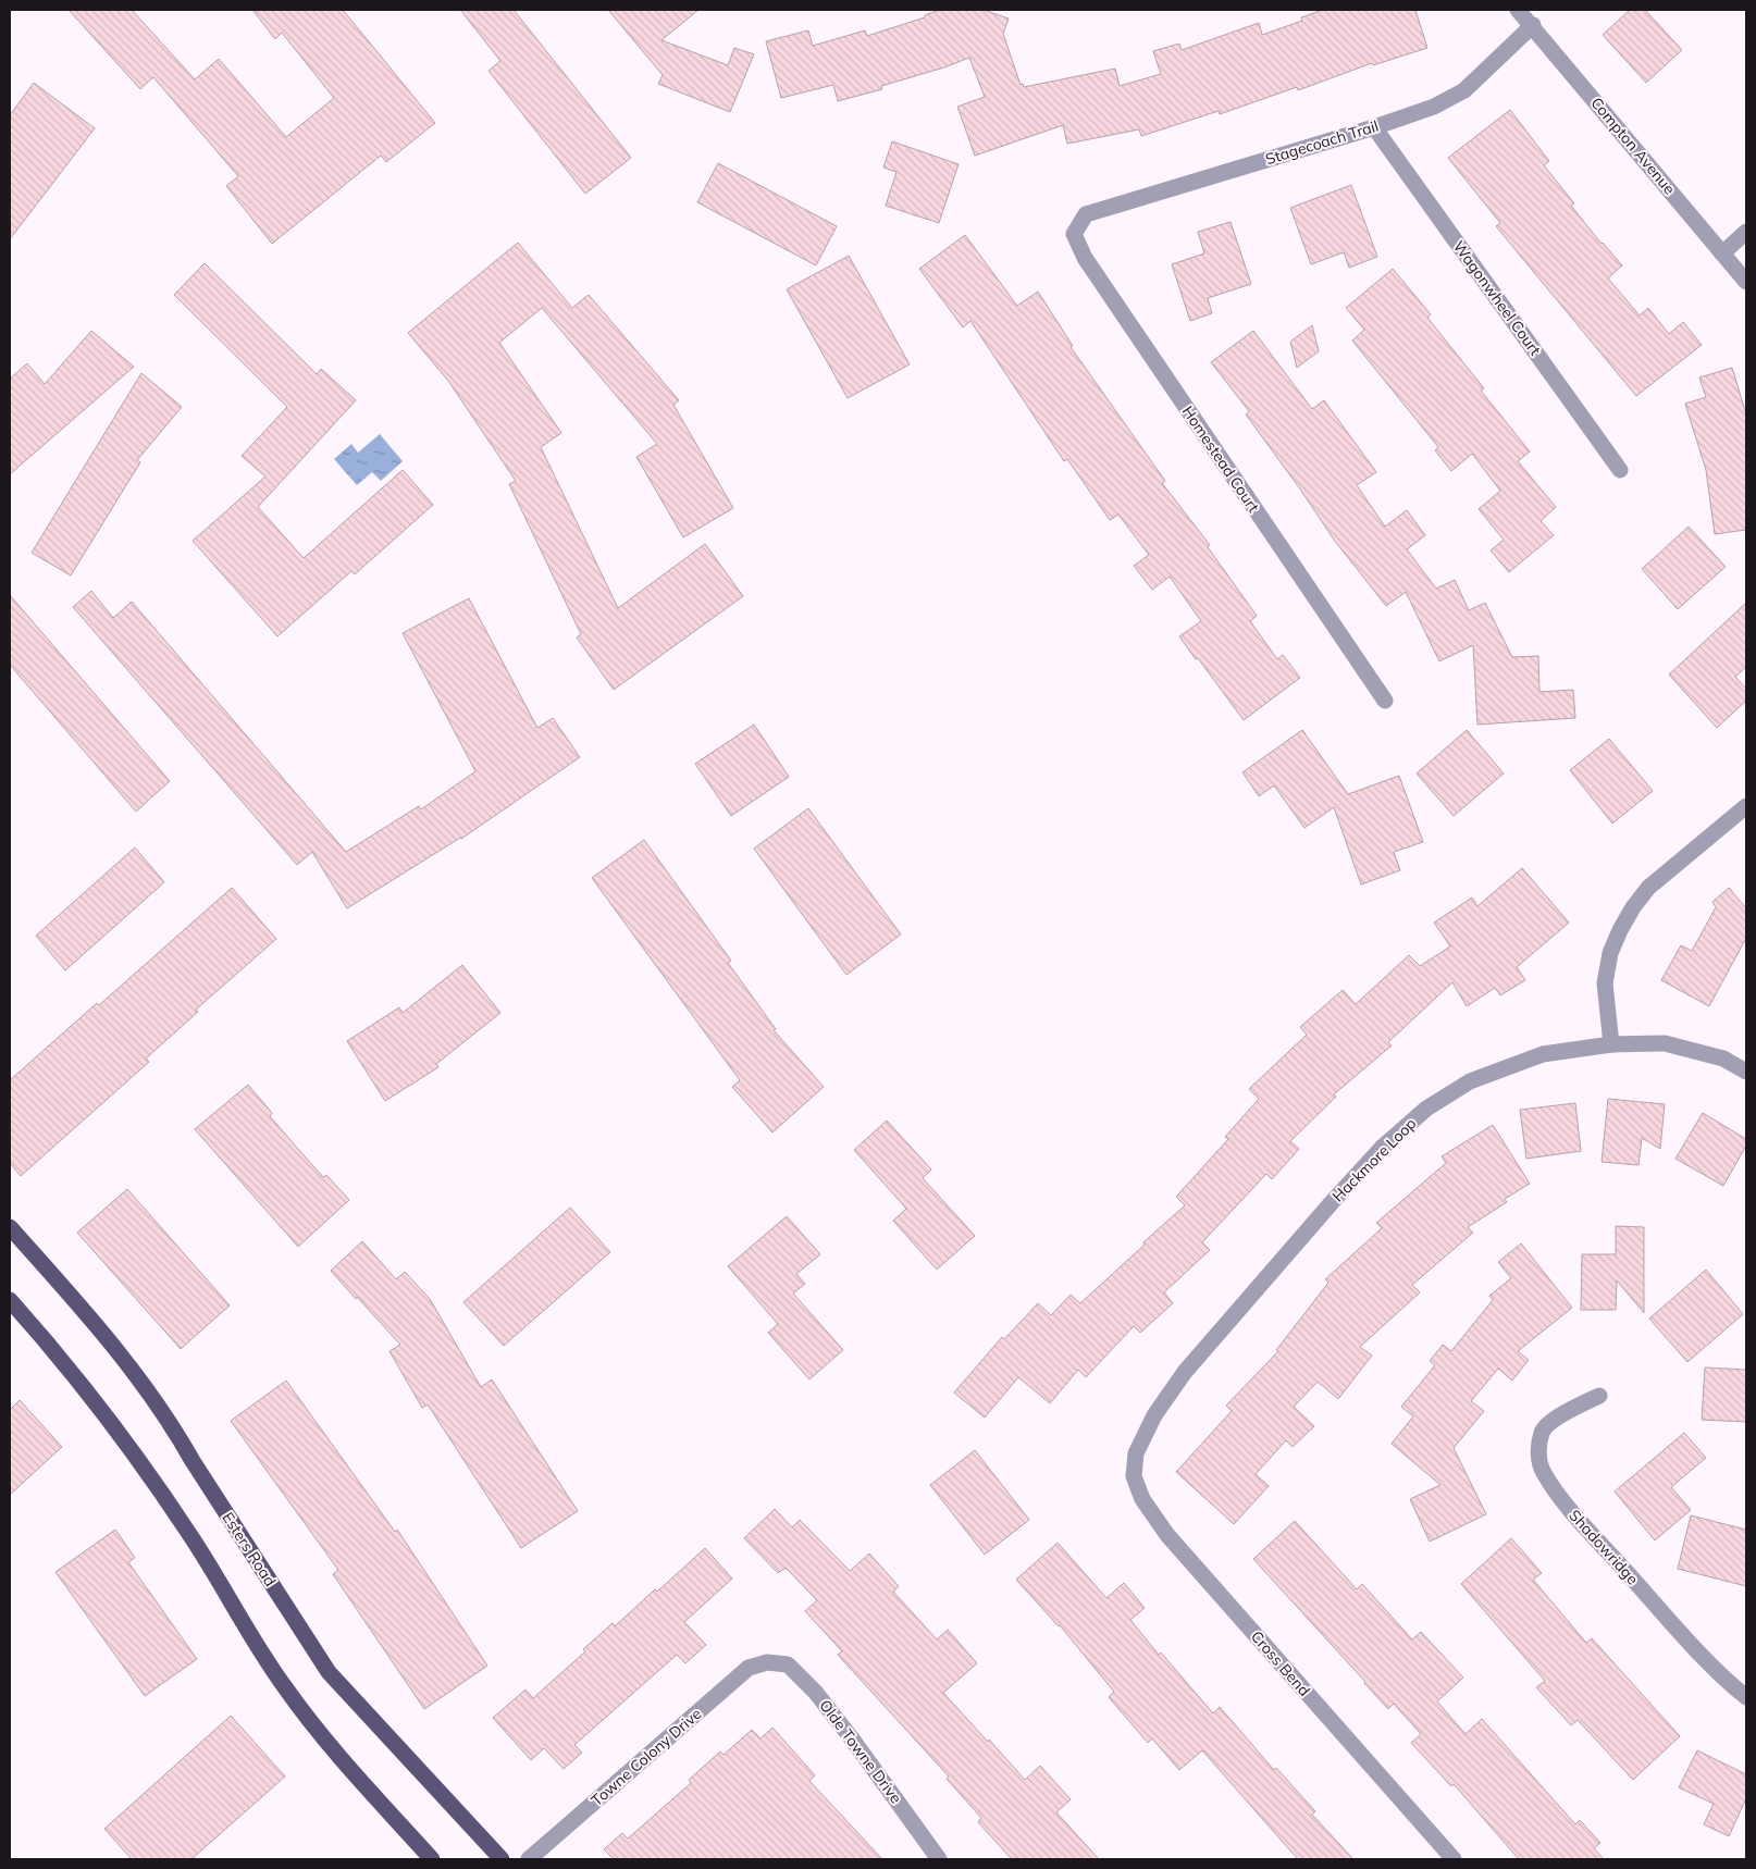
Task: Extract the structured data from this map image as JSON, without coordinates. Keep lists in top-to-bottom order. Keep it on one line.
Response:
{"streets":{"main road":["Esters Road"],"street":["Stagecoach Trail","Compton Avenue","Wagonwheel Court","Homestead Court","Hackmore Loop","Shadowridge","Cross Bend","Olde Towne Drive","Towne Colony Drive"]},"crossings":[["Stagecoach Trail","Compton Avenue"],["Stagecoach Trail","Wagonwheel Court"],["Stagecoach Trail","Homestead Court"],["Hackmore Loop","Cross Bend"],["Olde Towne Drive","Towne Colony Drive"]]}
